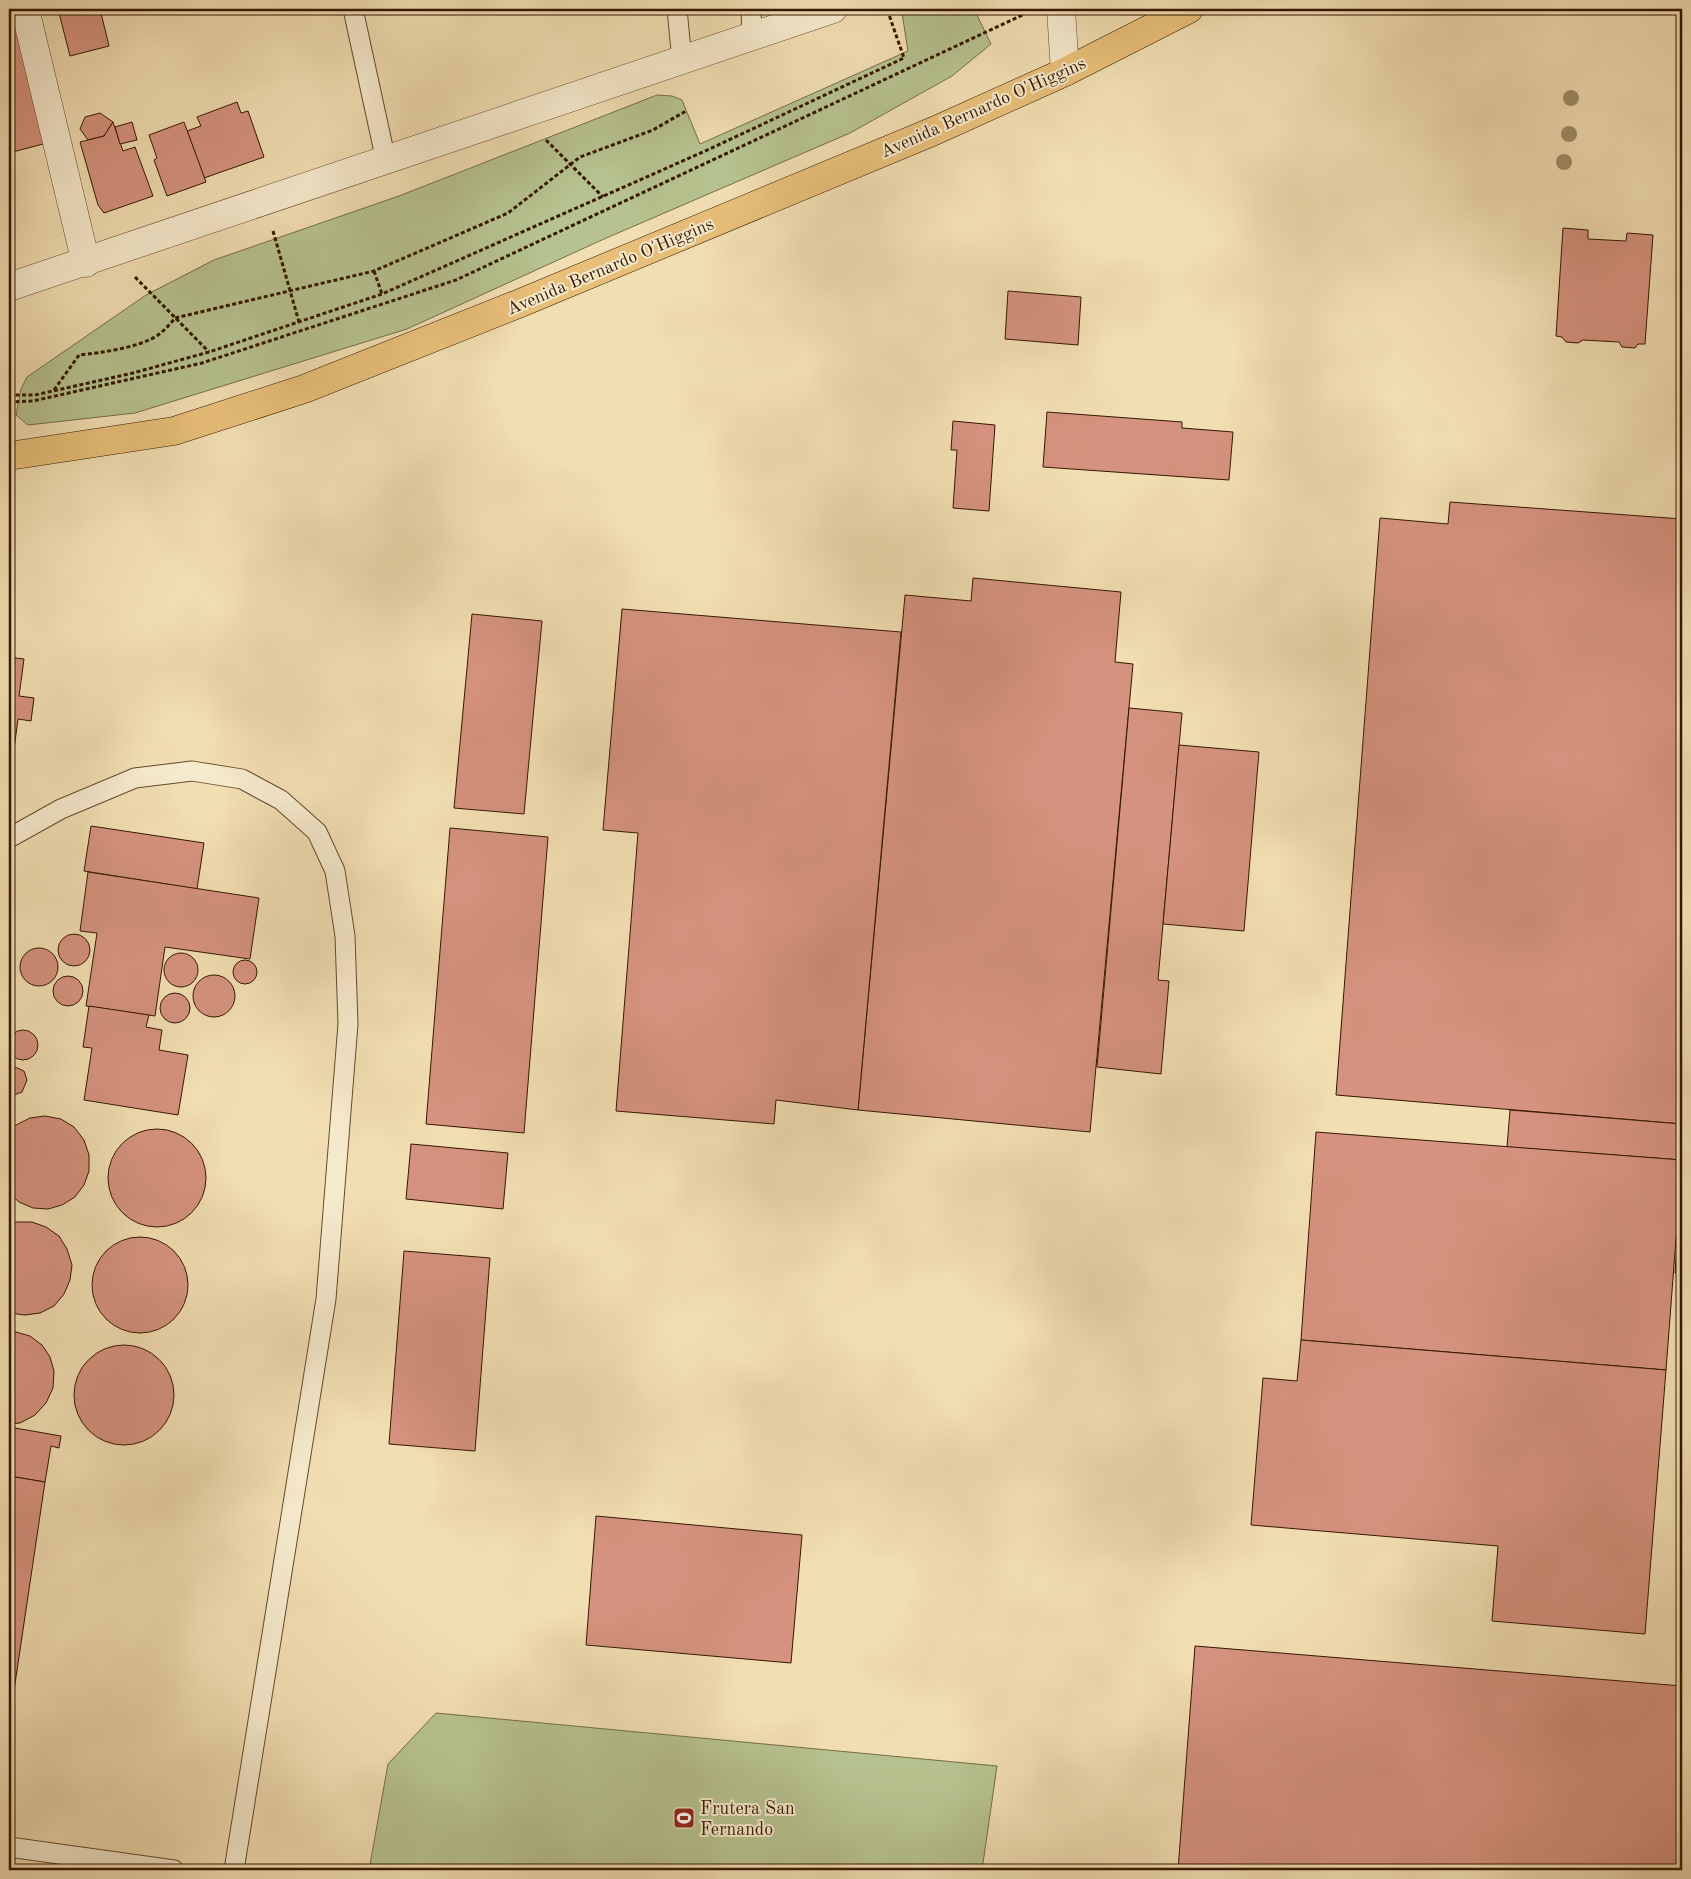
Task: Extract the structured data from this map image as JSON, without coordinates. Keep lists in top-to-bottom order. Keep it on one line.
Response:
{"streets":{"main road":["Avenida Bernardo O'Higgins"]},"places":{"sports":["Frutera San Fernando"]}}
